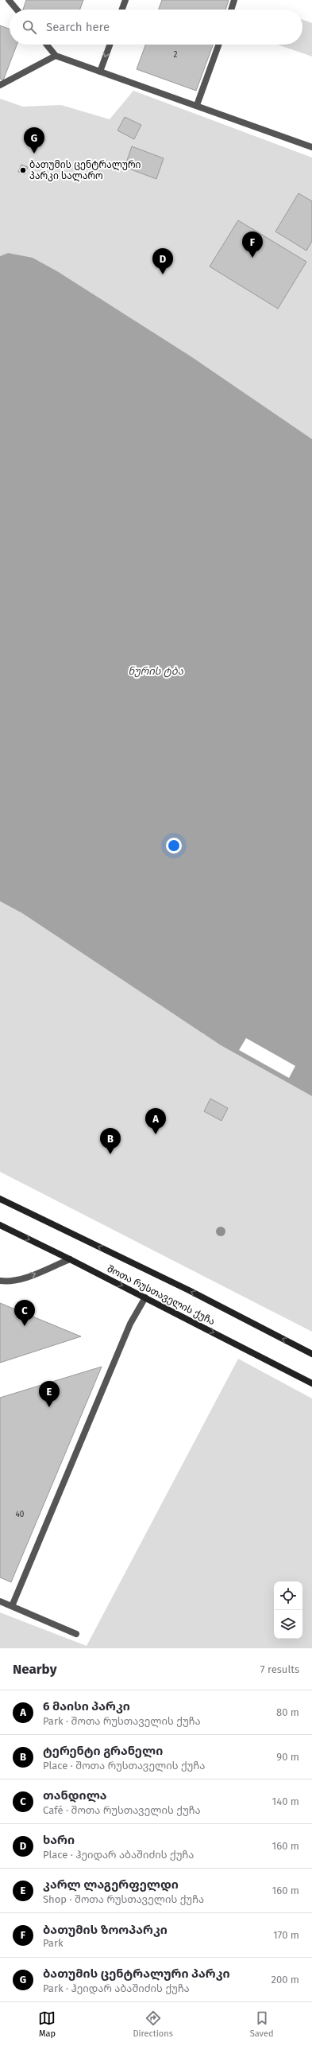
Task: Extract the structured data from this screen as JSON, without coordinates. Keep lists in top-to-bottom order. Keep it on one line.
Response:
{"streets":{"main road":["შოთა რუსთაველის ქუჩა"]},"water":["ნურის ტბა"],"places":["ბათუმის ცენტრალური პარკი სალარო"],"house_numbers":["2","40"],"page":{"search":"Search here","pins":["G","F","D","A","B","C","E"],"heading":["Nearby","7 results"],"list":[{"mark":"A","name":"6 მაისი პარკი","note":"Park · შოთა რუსთაველის ქუჩა","value":"80 m"},{"mark":"B","name":"ტერენტი გრანელი","note":"Place · შოთა რუსთაველის ქუჩა","value":"90 m"},{"mark":"C","name":"თანდილა","note":"Café · შოთა რუსთაველის ქუჩა","value":"140 m"},{"mark":"D","name":"ხარი","note":"Place · ჰეიდარ აბაშიძის ქუჩა","value":"160 m"},{"mark":"E","name":"კარლ ლაგერფელდი","note":"Shop · შოთა რუსთაველის ქუჩა","value":"160 m"},{"mark":"F","name":"ბათუმის ზოოპარკი","note":"Park","value":"170 m"},{"mark":"G","name":"ბათუმის ცენტრალური პარკი","note":"Park · ჰეიდარ აბაშიძის ქუჩა","value":"200 m"}],"nav":["Map","Directions","Saved"]}}
